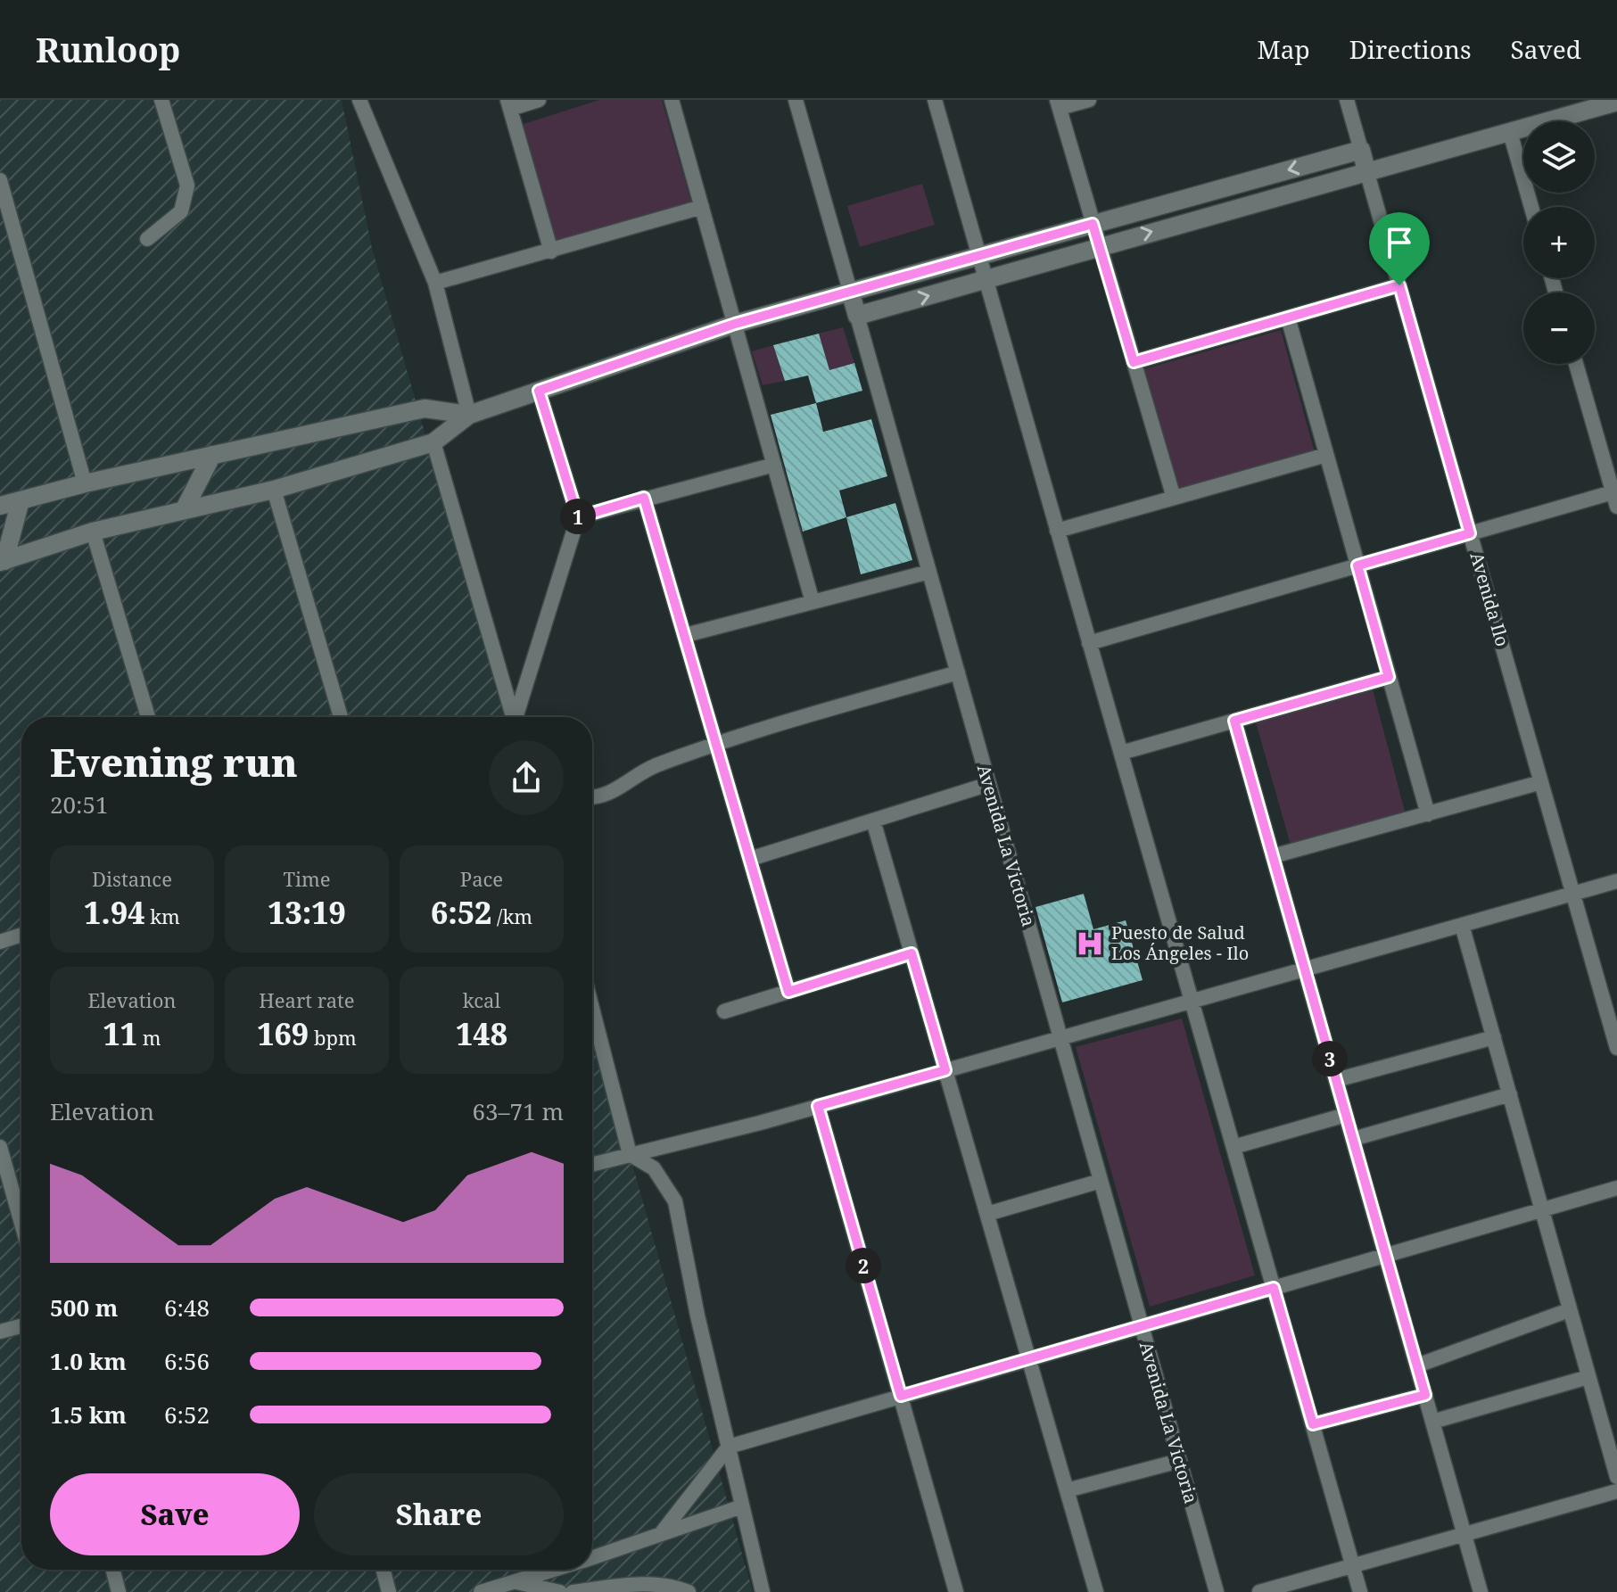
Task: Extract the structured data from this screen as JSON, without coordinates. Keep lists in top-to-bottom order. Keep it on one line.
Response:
{"streets":{"street":["Avenida Ilo","Avenida La Victoria"]},"places":{"hospital":["Puesto de Salud Los Ángeles - Ilo"]},"page":{"header":"Runloop","nav":["Map","Directions","Saved"],"map_buttons":["+","−"],"pins":["1","3","2"],"heading":["Evening run","20:51"],"stats":[["Distance","1.94 km"],["Time","13:19"],["Pace","6:52 /km"],["Elevation","11 m"],["Heart rate","169 bpm"],["kcal","148"]],"chart":["Elevation","63–71 m"],"list":[{"name":"500 m","note":"6:48"},{"name":"1.0 km","note":"6:56"},{"name":"1.5 km","note":"6:52"}],"buttons":["Save","Share"]}}
